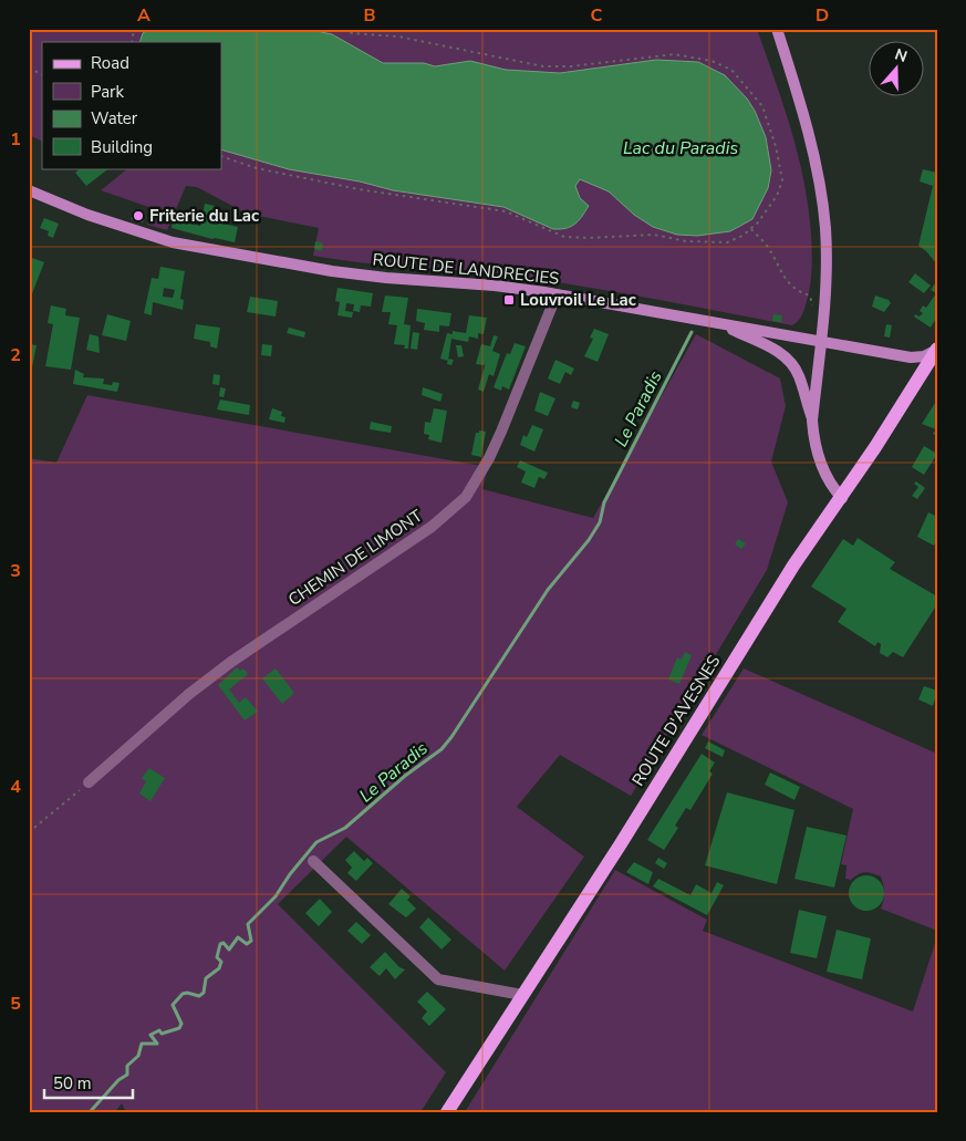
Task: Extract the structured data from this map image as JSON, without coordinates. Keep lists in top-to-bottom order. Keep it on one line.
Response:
{"streets":{"main road":["ROUTE DE LANDRECIES","ROUTE D'AVESNES"],"street":["CHEMIN DE LIMONT"]},"crossings":[["ROUTE DE LANDRECIES","CHEMIN DE LIMONT"],["ROUTE DE LANDRECIES","ROUTE D'AVESNES"]],"water":["Lac du Paradis","Le Paradis"],"places":{"other":["Friterie du Lac"],"transit":["Louvroil Le Lac"]},"legend":["Road","Park","Water","Building"],"scale_bar":"50 m","north":"top","grid":{"columns":["A","B","C","D"],"rows":["1","2","3","4","5"]}}
